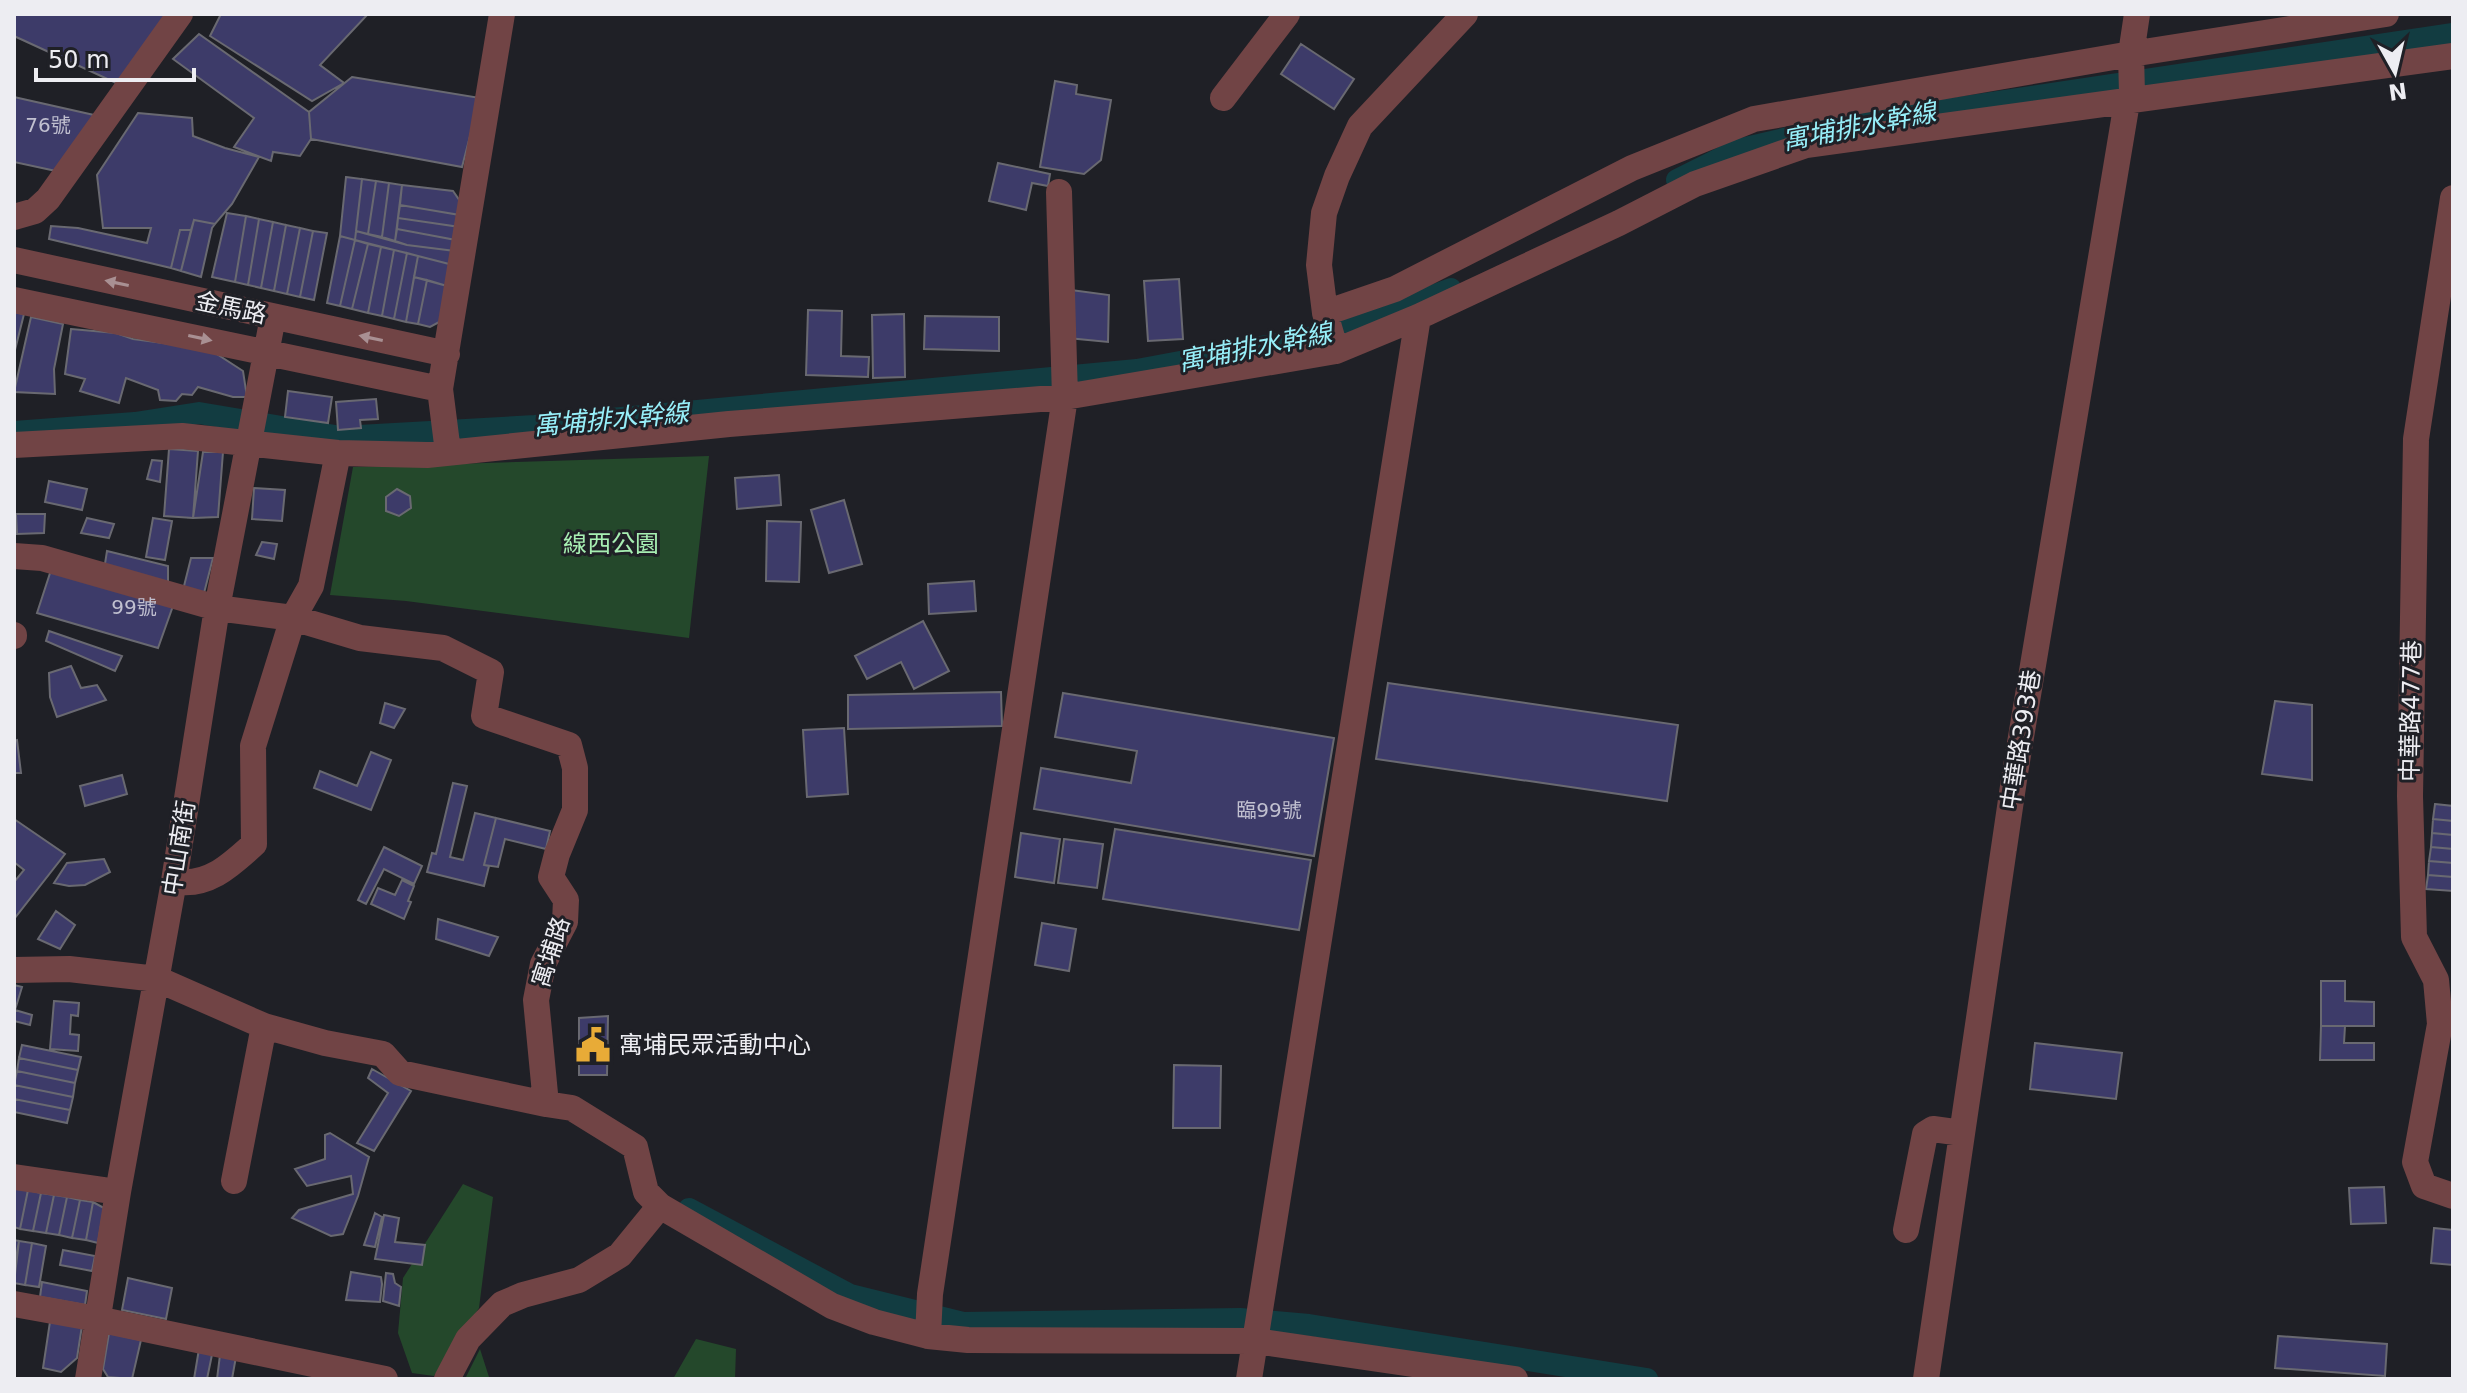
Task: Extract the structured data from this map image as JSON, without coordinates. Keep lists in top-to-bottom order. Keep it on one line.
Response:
{"streets":{"street":["金馬路","中華路477巷","中華路393巷","中山南街","寓埔路"]},"crossings":[["金馬路","中山南街"],["中山南街","寓埔路"]],"water":["寓埔排水幹線"],"parks":["線西公園"],"places":{"public building":["寓埔民眾活動中心"]},"house_numbers":["76號","99號","臨99號"],"scale_bar":"50 m","north":"bottom"}
